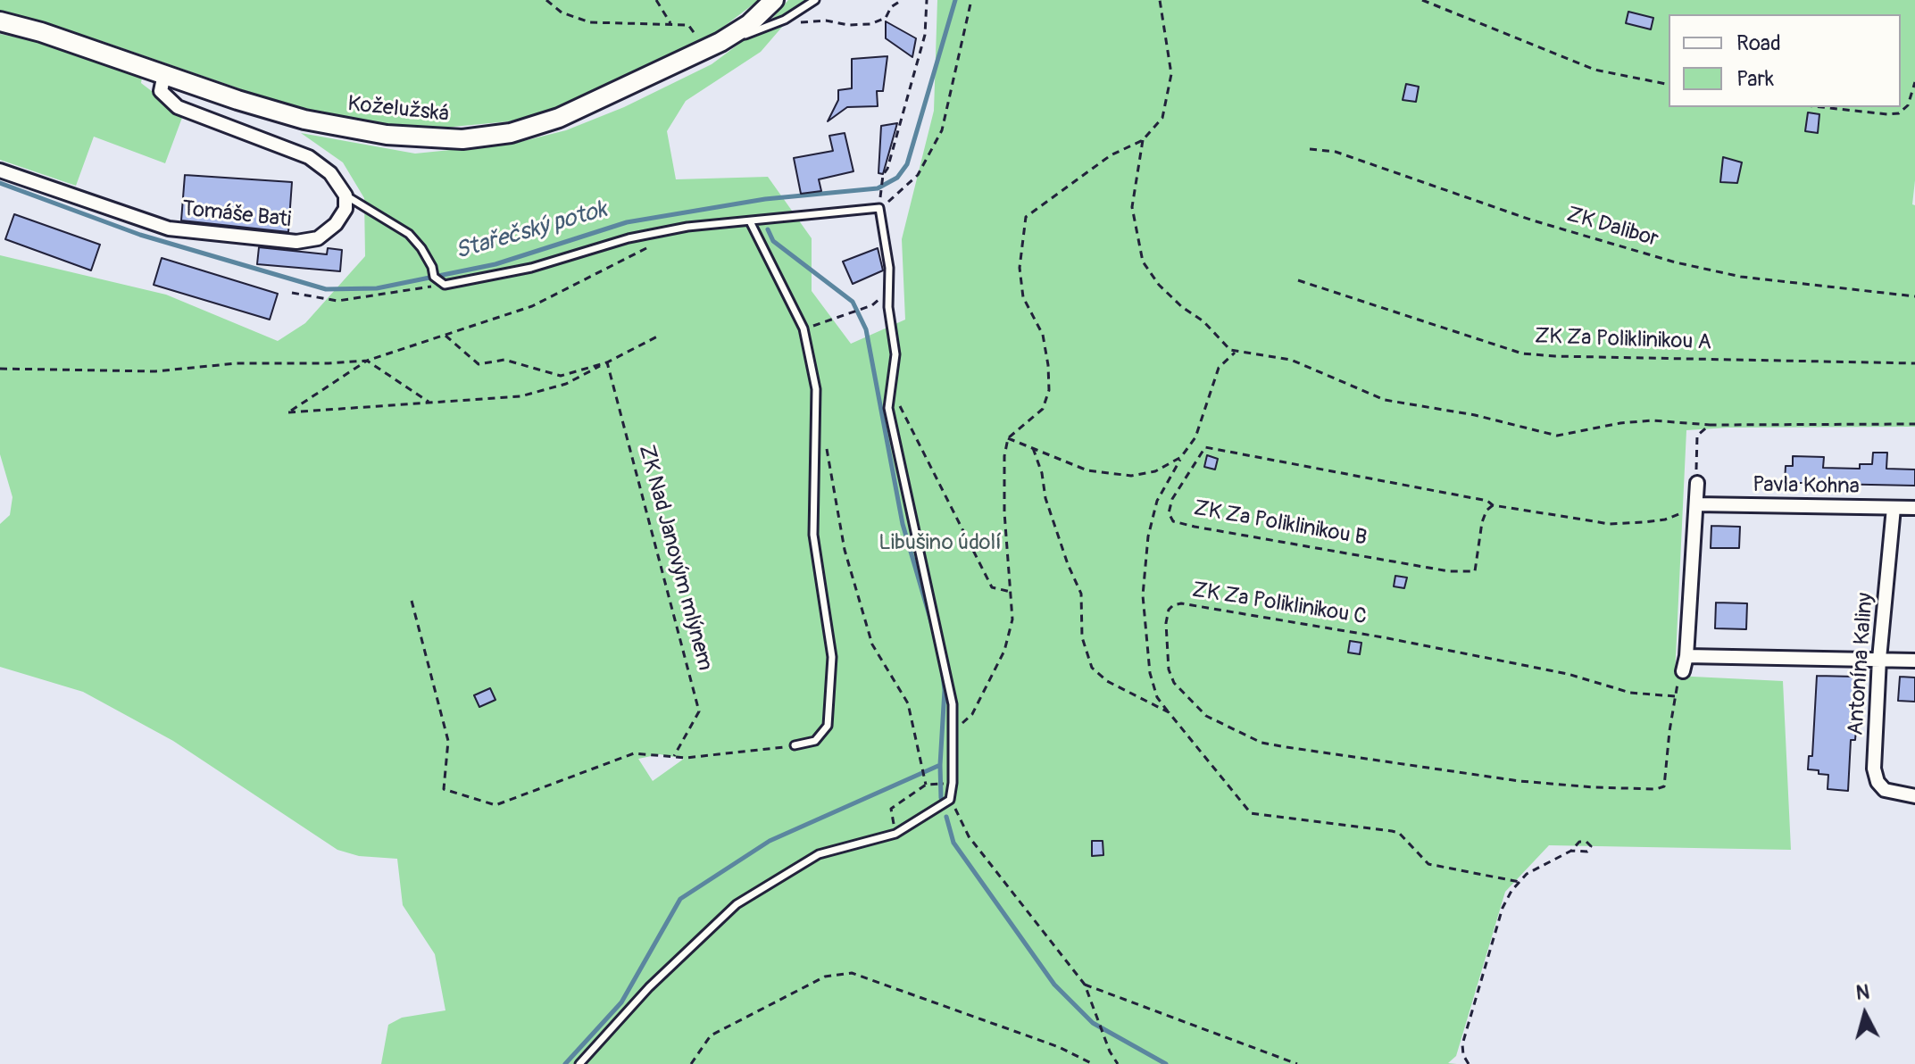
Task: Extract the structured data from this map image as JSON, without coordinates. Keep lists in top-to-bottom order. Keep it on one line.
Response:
{"streets":{"main road":["Koželužská"],"street":["Tomáše Bati","Pavla Kohna","Antonína Kaliny"],"path":["ZK Dalibor","ZK Za Poliklinikou A","ZK Za Poliklinikou B","ZK Nad Janovým mlýnem","ZK Za Poliklinikou C"]},"crossings":[["Pavla Kohna","ZK Za Poliklinikou B"],["Pavla Kohna","Antonína Kaliny"]],"water":["Stařečský potok"],"parks":["Libušino údolí"],"legend":["Road","Park"],"north":"top"}
